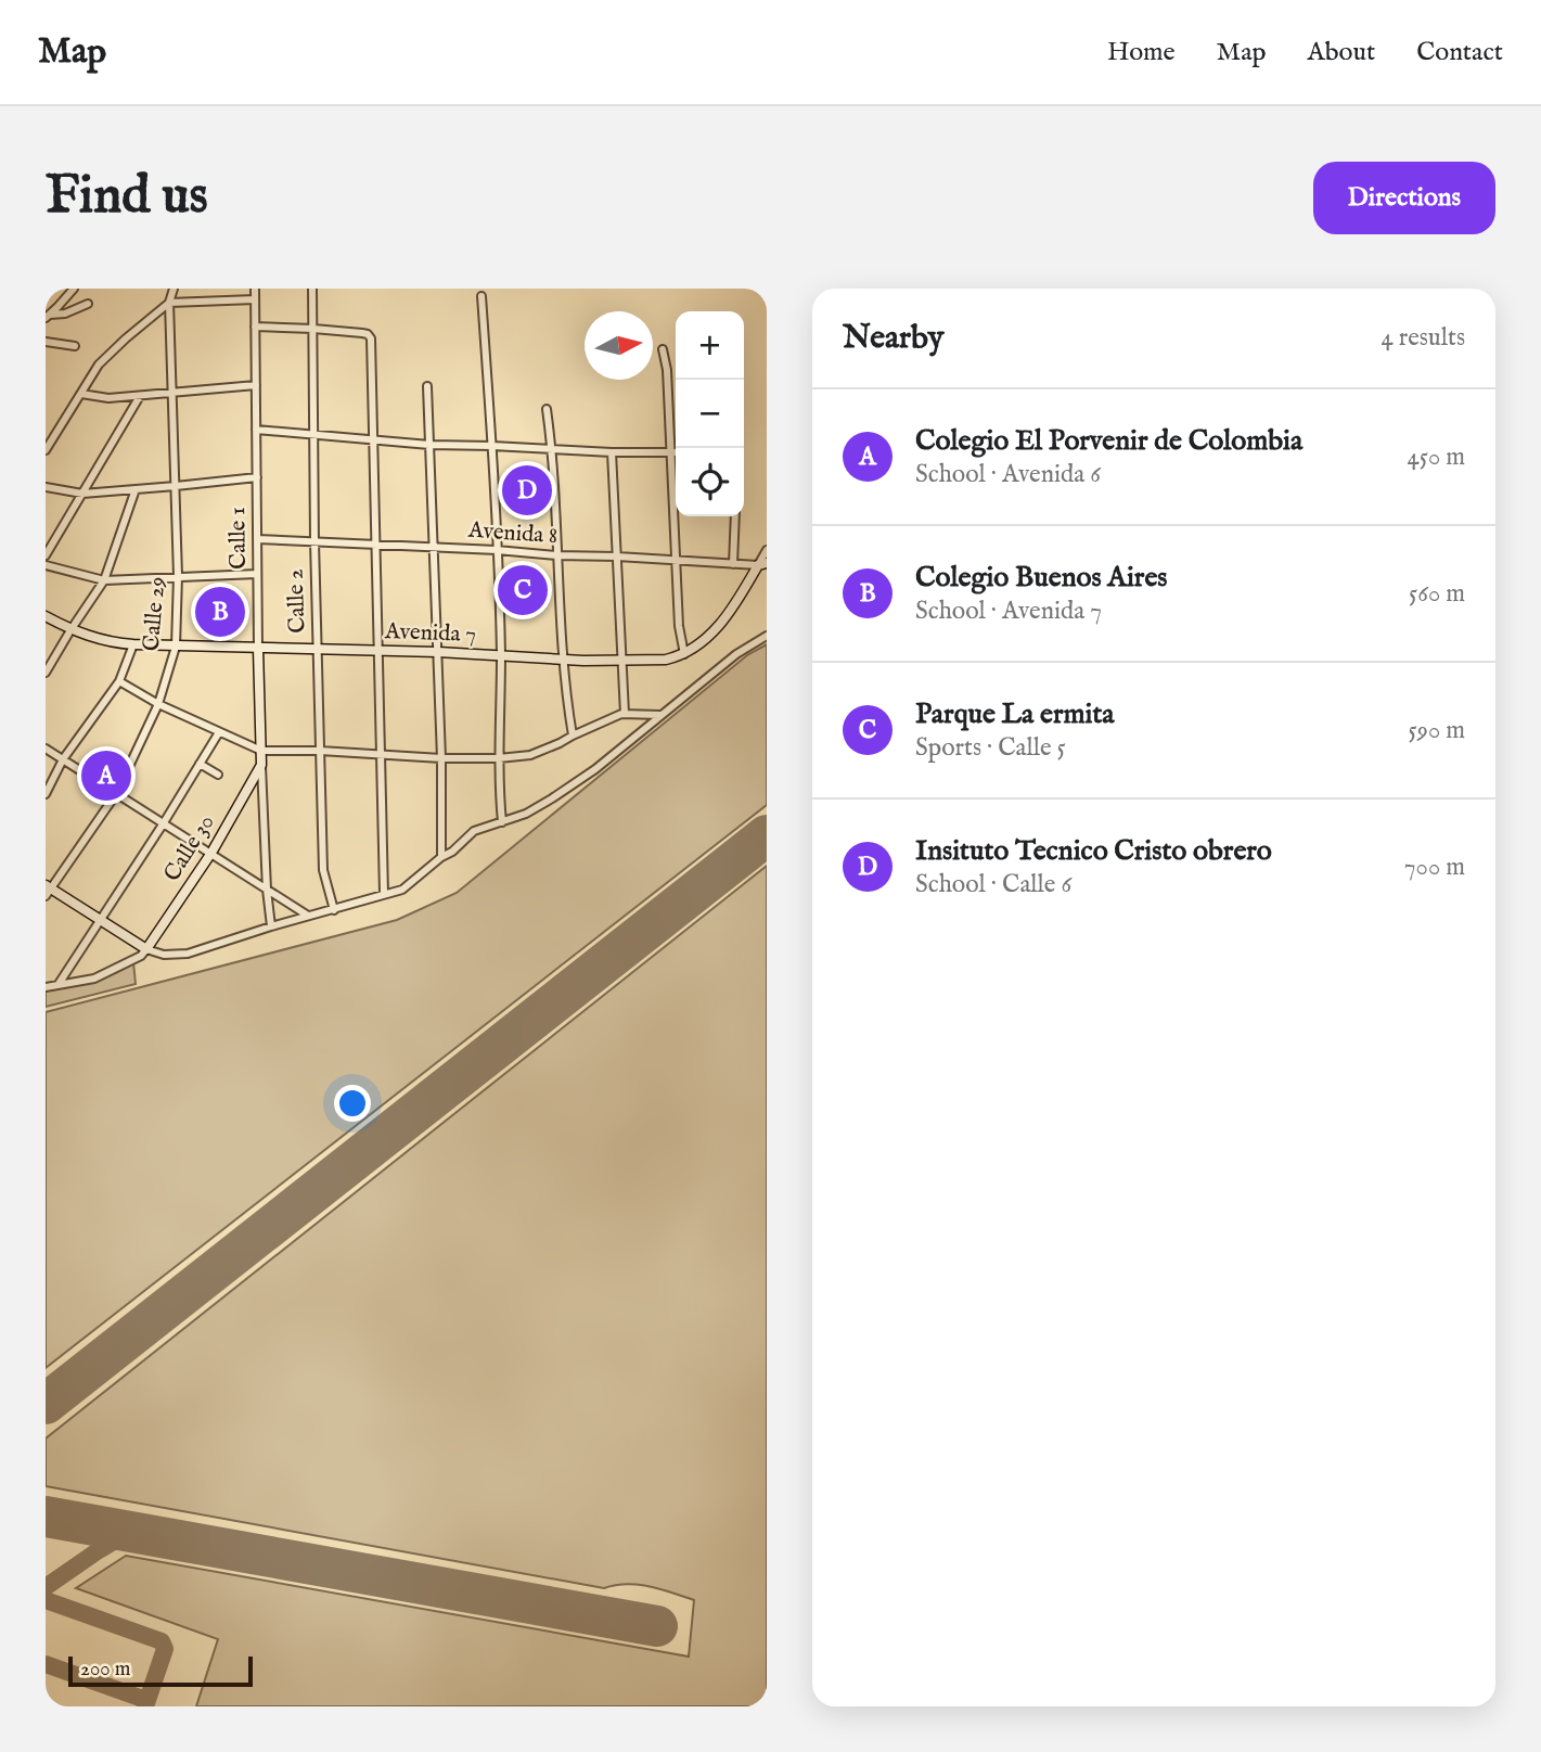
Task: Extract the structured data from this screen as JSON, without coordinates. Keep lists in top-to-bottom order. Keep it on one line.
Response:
{"streets":{"street":["Avenida 8","Calle 1","Calle 2","Calle 29","Avenida 7","Calle 30"]},"crossings":[["Avenida 8","Calle 1"],["Avenida 8","Calle 2"],["Calle 1","Avenida 7"],["Calle 1","Calle 30"],["Calle 2","Avenida 7"],["Calle 29","Avenida 7"]],"scale_bar":"200 m","north":"right","page":{"header":"Map","nav":["Home","Map","About","Contact"],"buttons":"Directions","title":"Find us","heading":["Nearby","4 results"],"map_buttons":["+","−"],"list":[{"mark":"A","name":"Colegio El Porvenir de Colombia","note":"School · Avenida 6","value":"450 m"},{"mark":"B","name":"Colegio Buenos Aires","note":"School · Avenida 7","value":"560 m"},{"mark":"C","name":"Parque La ermita","note":"Sports · Calle 5","value":"590 m"},{"mark":"D","name":"Insituto Tecnico Cristo obrero","note":"School · Calle 6","value":"700 m"}],"pins":["D","C","B","A"],"scale":"200 m"}}
